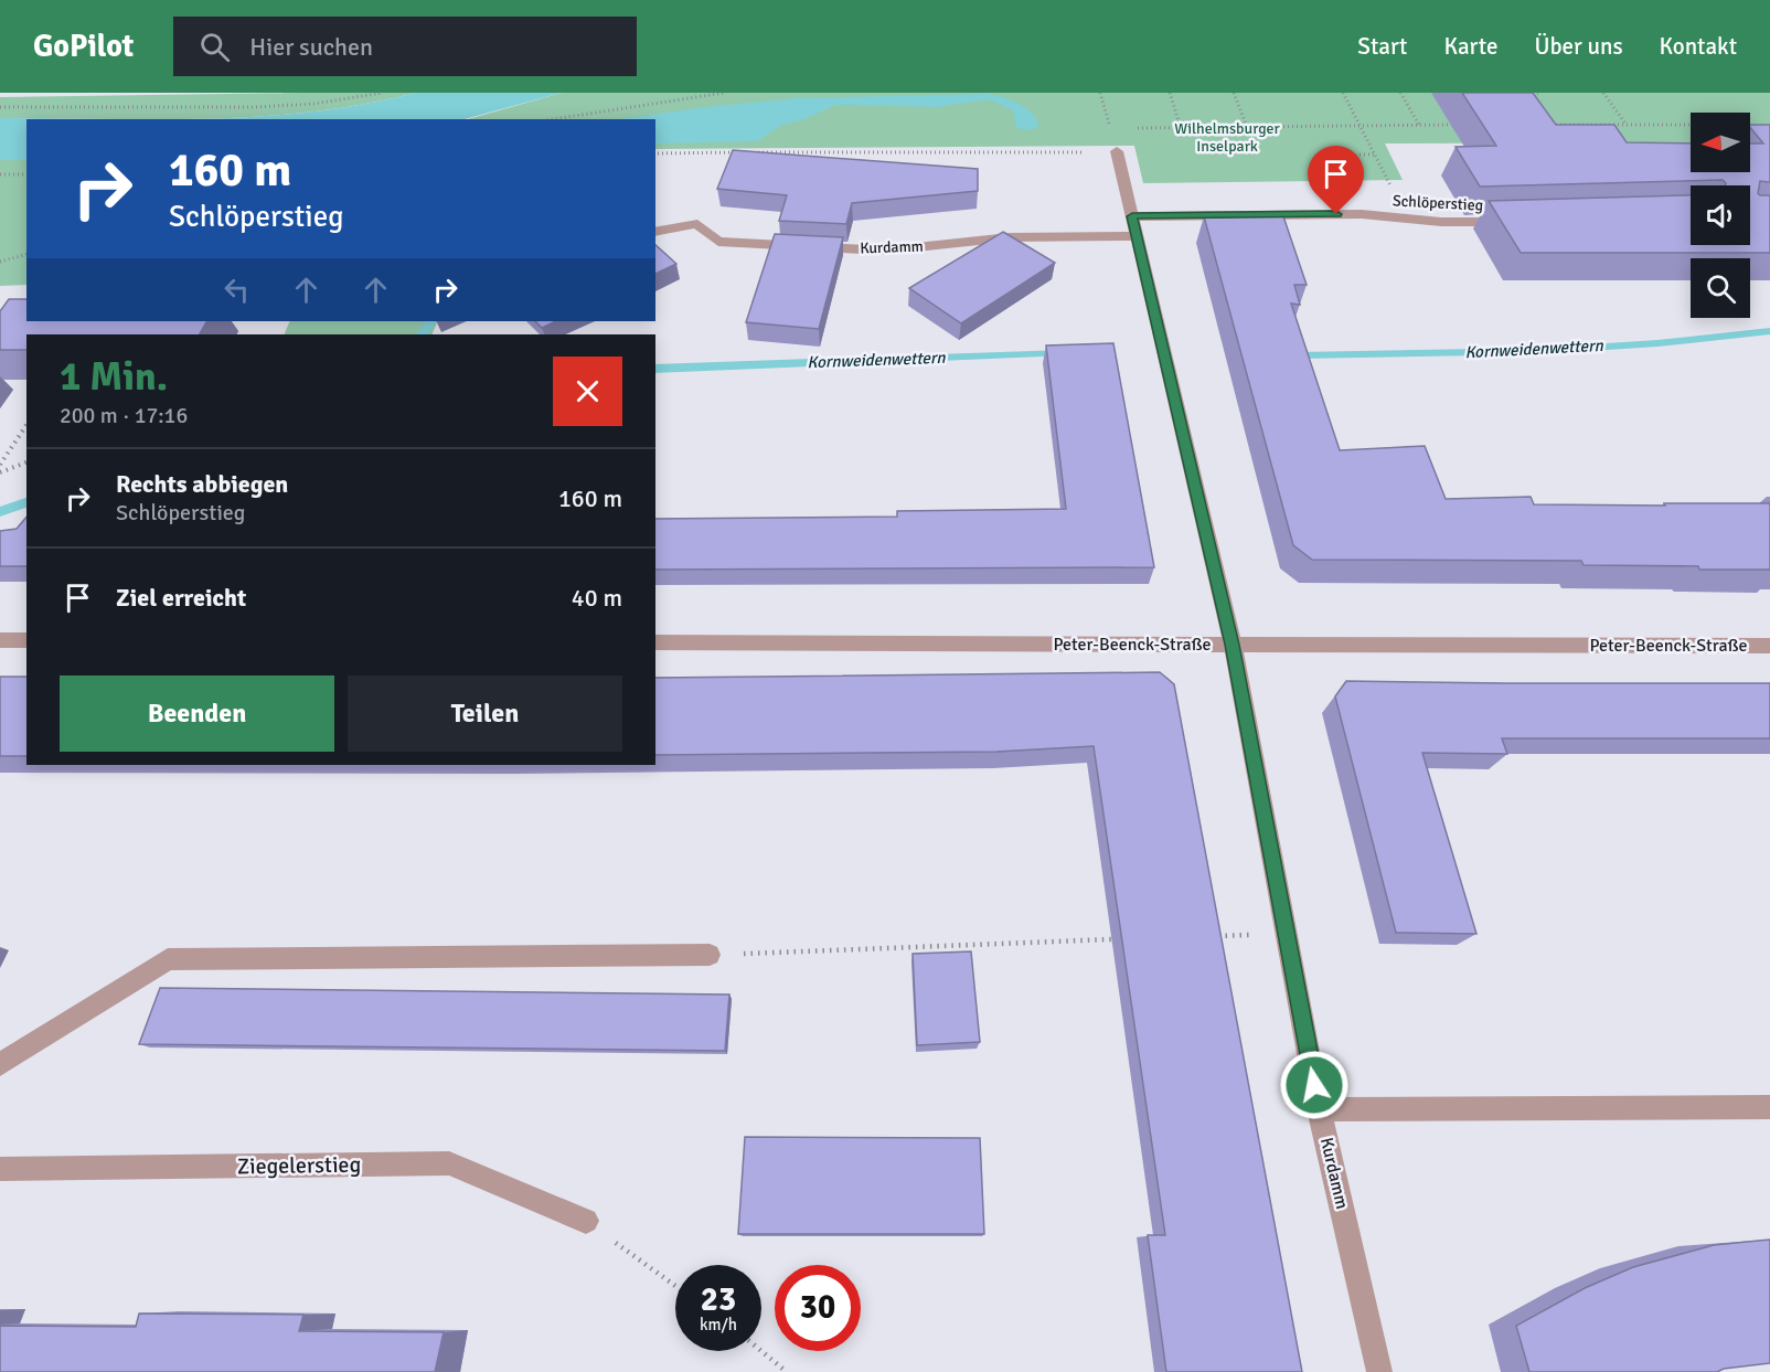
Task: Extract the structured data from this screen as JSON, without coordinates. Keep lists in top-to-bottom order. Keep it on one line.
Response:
{"streets":{"street":["Schlöperstieg","Kurdamm","Peter-Beenck-Straße","Ziegelerstieg"]},"crossings":[["Schlöperstieg","Kurdamm"],["Kurdamm","Peter-Beenck-Straße"]],"water":["Kornweidenwettern"],"parks":["Wilhelmsburger Inselpark"],"north":"left","page":{"header":"GoPilot","search":"Hier suchen","nav":["Start","Karte","Über uns","Kontakt"],"turn":["160 m","Schlöperstieg"],"heading":["1 Min.","200 m · 17:16"],"list":[{"name":"Rechts abbiegen","note":"Schlöperstieg","value":"160 m"},{"name":"Ziel erreicht","value":"40 m"}],"buttons":["Beenden","Teilen"],"speed":"23 km/h","limit":"30"}}
